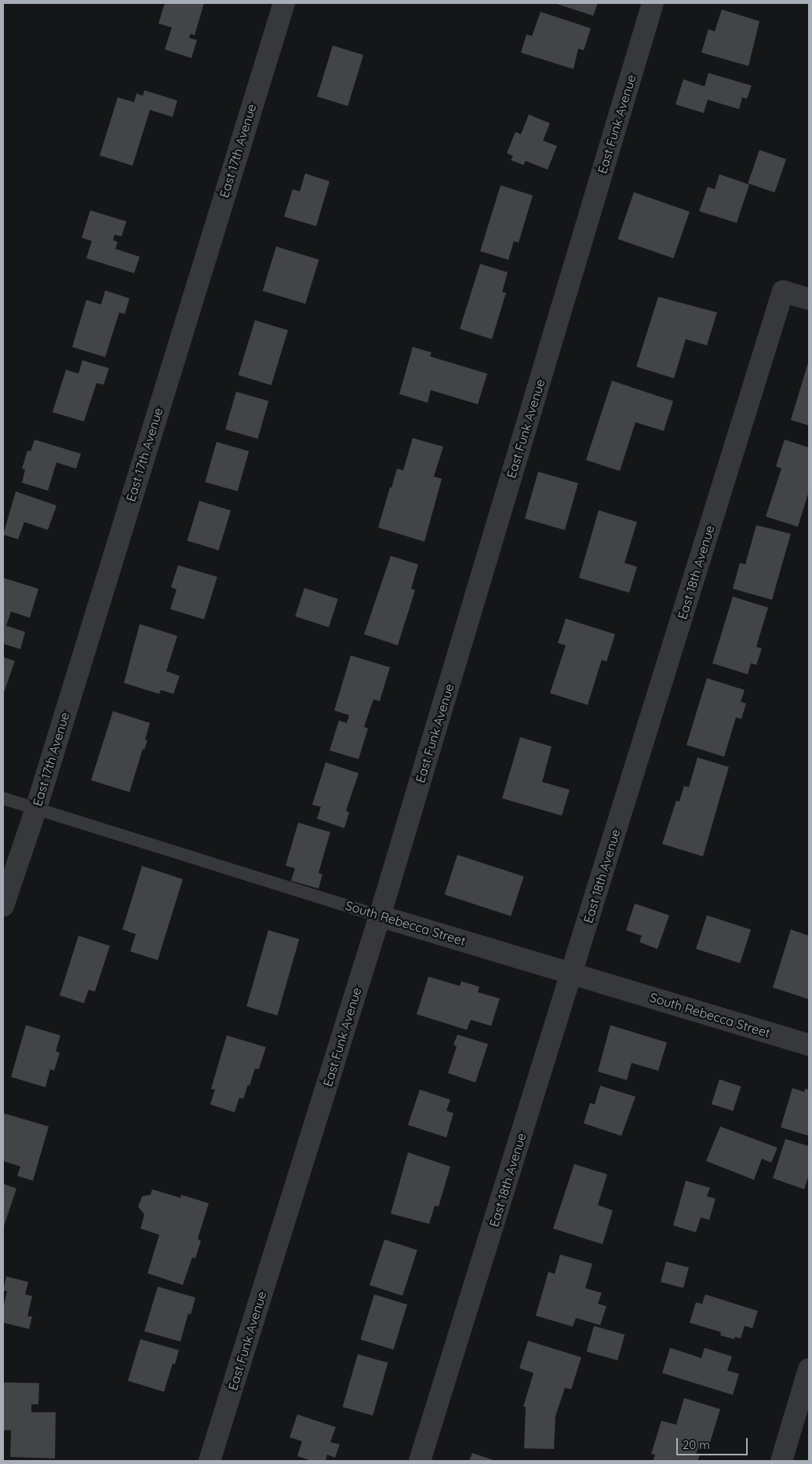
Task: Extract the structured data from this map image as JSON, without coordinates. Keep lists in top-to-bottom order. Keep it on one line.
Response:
{"streets":{"street":["East Funk Avenue","East 17th Avenue","East 18th Avenue","South Rebecca Street"]},"crossings":[["East Funk Avenue","South Rebecca Street"],["East 17th Avenue","South Rebecca Street"],["East 18th Avenue","South Rebecca Street"]],"scale_bar":"20 m"}
